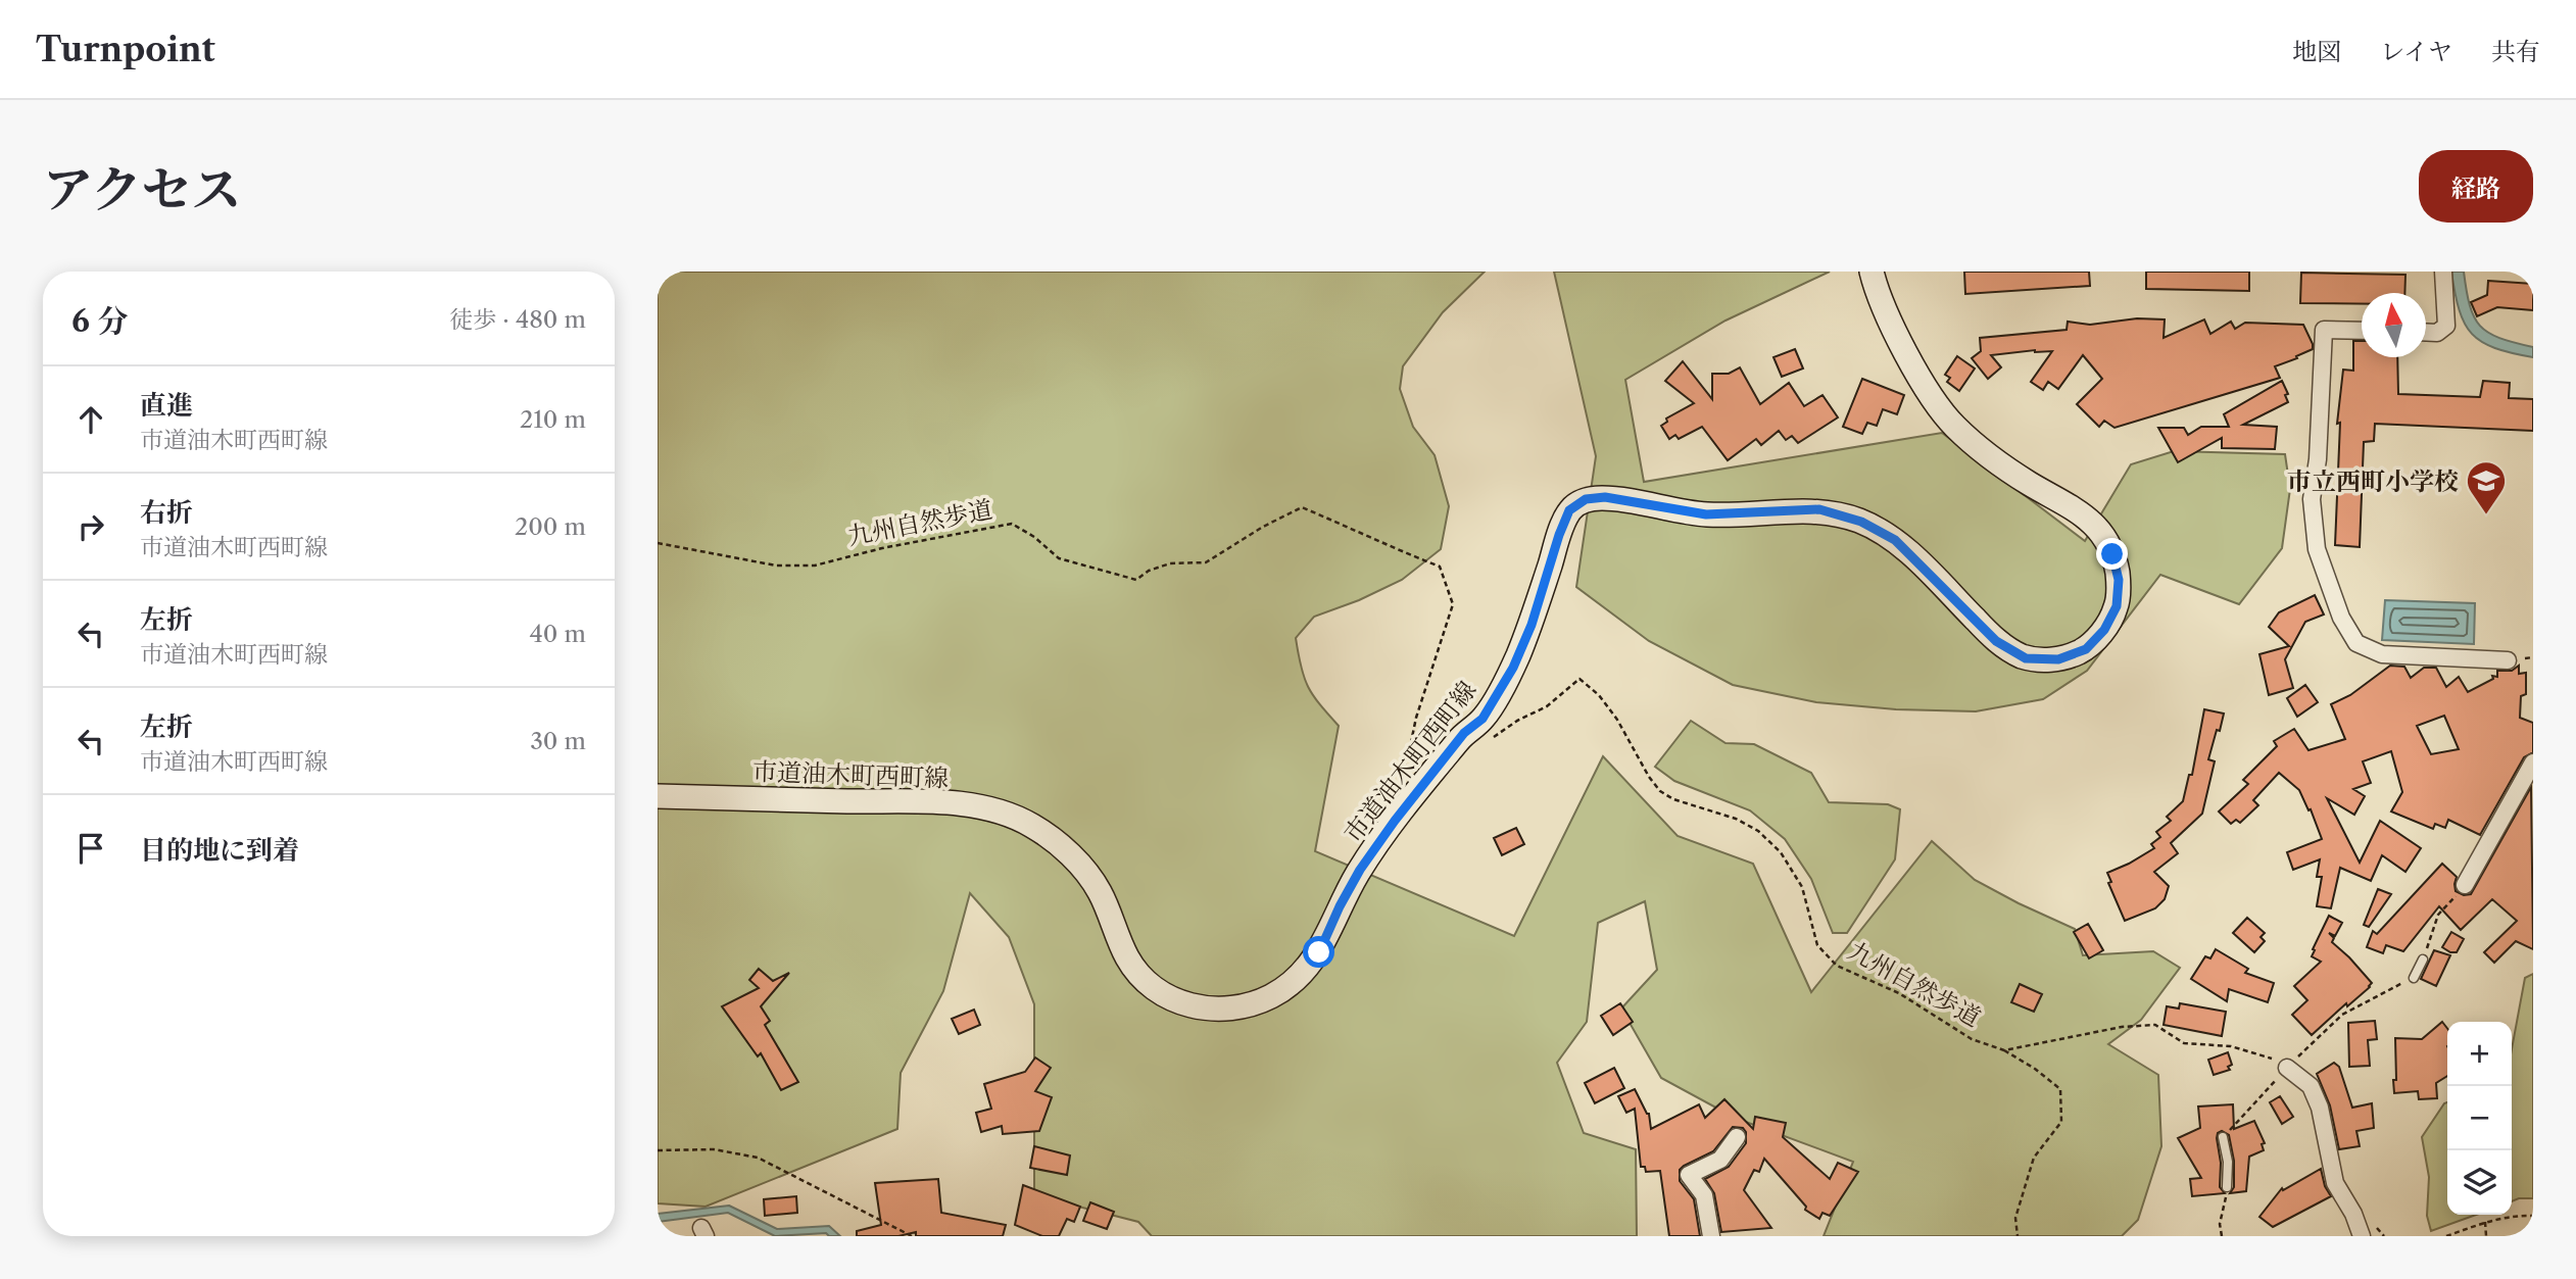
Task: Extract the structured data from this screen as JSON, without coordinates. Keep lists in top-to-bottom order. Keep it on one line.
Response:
{"streets":{"street":["市道油木町西町線"],"path":["九州自然歩道"]},"crossings":[["九州自然歩道","市道油木町西町線"]],"places":{"school or university":["市立西町小学校"]},"north":"top","page":{"header":"Turnpoint","nav":["地図","レイヤ","共有"],"title":"アクセス","buttons":"経路","heading":["6 分","徒歩 · 480 m"],"list":[["直進","市道油木町西町線","210 m"],["右折","市道油木町西町線","200 m"],["左折","市道油木町西町線","40 m"],["左折","市道油木町西町線","30 m"],"目的地に到着"],"map_buttons":["+","−"]}}
